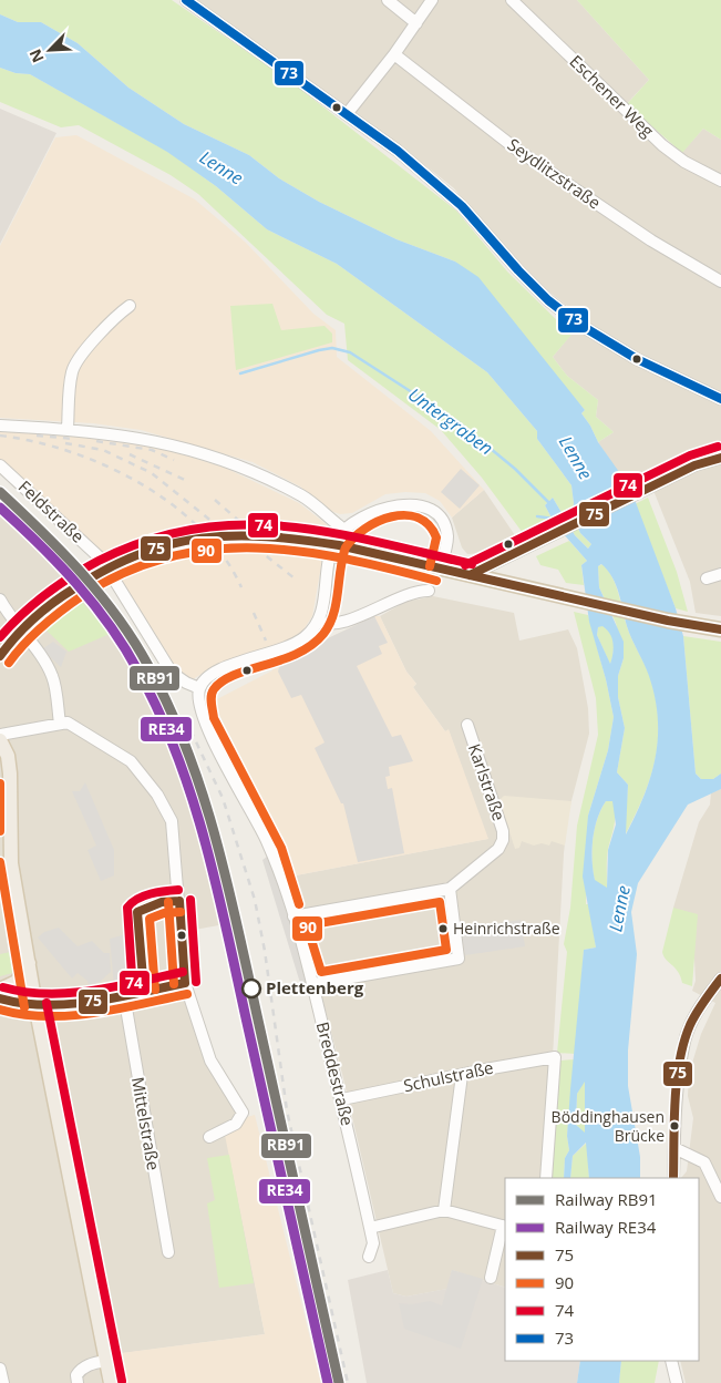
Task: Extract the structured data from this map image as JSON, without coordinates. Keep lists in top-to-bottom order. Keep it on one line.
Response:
{"streets":{"street":["Eschener Weg","Seydlitzstraße","Feldstraße","Karlstraße","Breddestraße","Schulstraße","Mittelstraße"]},"crossings":[["Feldstraße","Breddestraße"],["Karlstraße","Breddestraße"],["Breddestraße","Schulstraße"]],"water":["Lenne","Untergraben"],"places":["Heinrichstraße","Plettenberg","Böddinghausen Brücke"],"lines":["transit line 73","transit line 74","transit line 75","rail line RB91","rail line RE34","transit line 90"],"legend":["Railway RB91","Railway RE34","75","90","74","73"],"north":"bottom left"}
